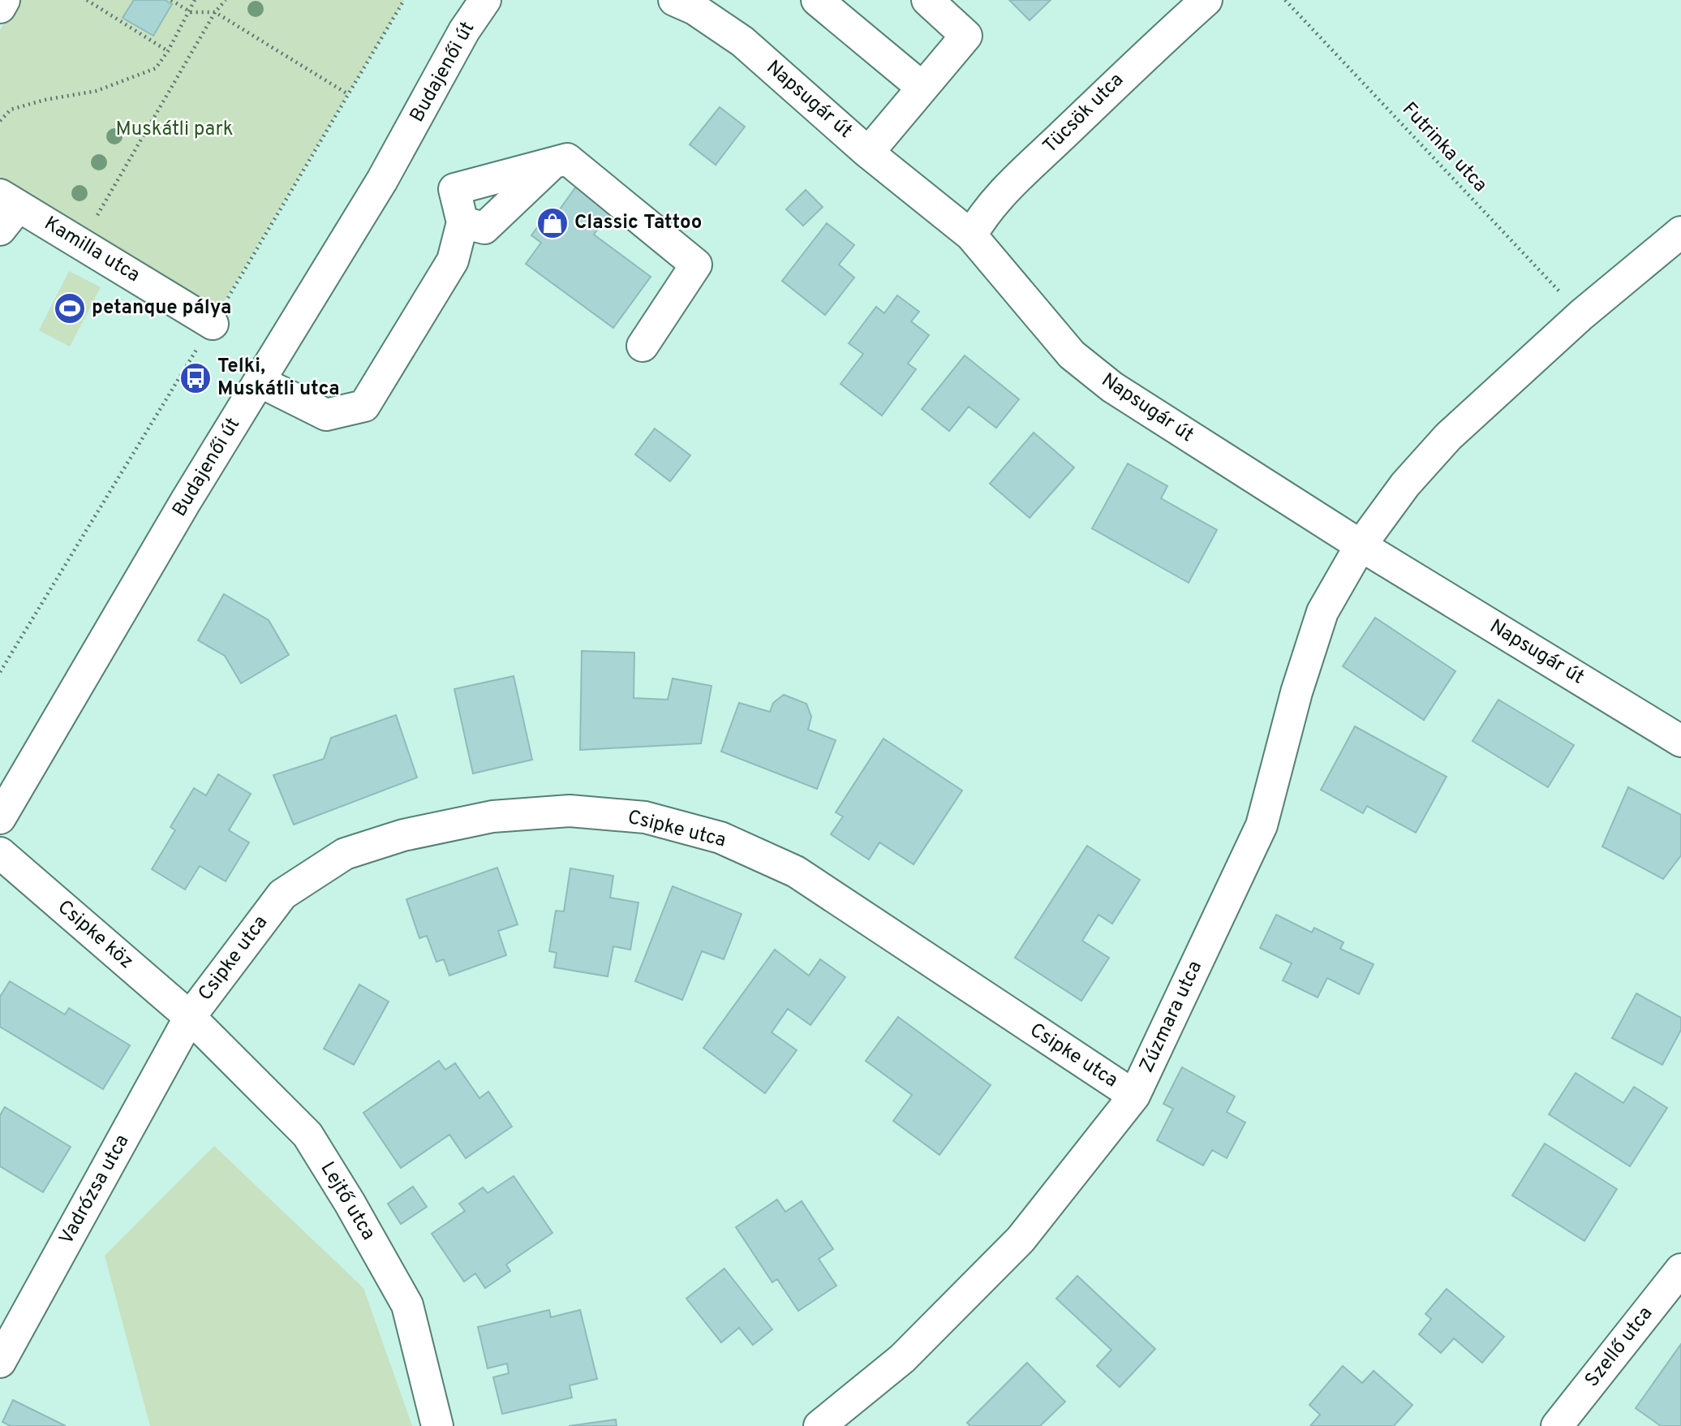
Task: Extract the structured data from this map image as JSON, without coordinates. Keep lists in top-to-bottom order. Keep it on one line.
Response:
{"streets":{"street":["Budajenői út","Napsugár út","Tücsök utca","Kamilla utca","Csipke utca","Csipke köz","Zúzmara utca","Vadrózsa utca","Lejtő utca","Szellő utca"],"path":["Futrinka utca"]},"crossings":[["Napsugár út","Tücsök utca"],["Napsugár út","Zúzmara utca"],["Futrinka utca","Zúzmara utca"],["Csipke utca","Csipke köz"],["Csipke utca","Zúzmara utca"],["Csipke utca","Vadrózsa utca"],["Csipke utca","Lejtő utca"],["Csipke köz","Vadrózsa utca"],["Csipke köz","Lejtő utca"],["Vadrózsa utca","Lejtő utca"]],"parks":["Muskátli park"],"places":{"shop":["Classic Tattoo"],"sports":["petanque pálya"],"bus stop":["Telki, Muskátli utca"]}}
